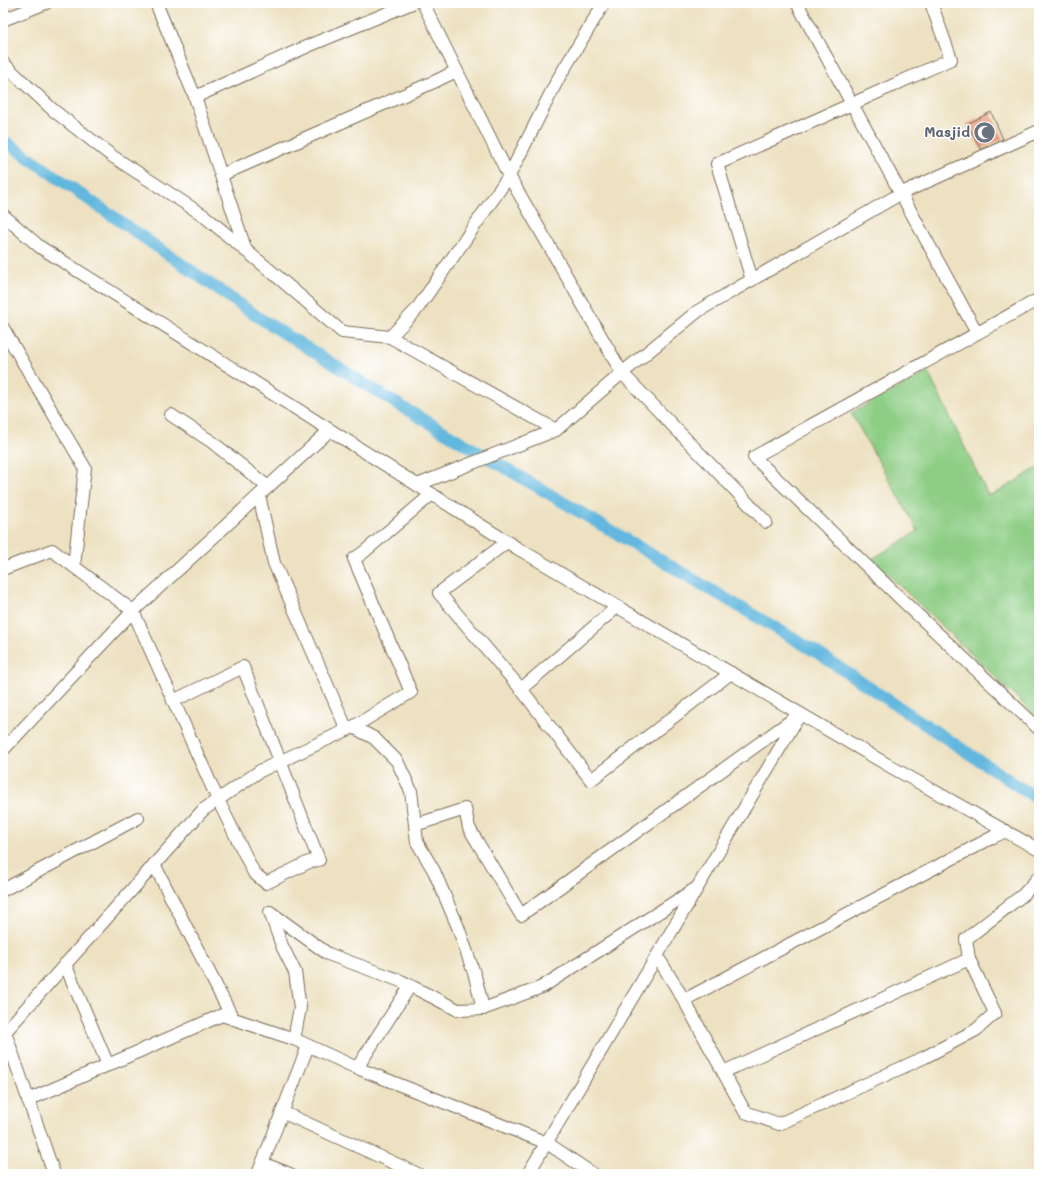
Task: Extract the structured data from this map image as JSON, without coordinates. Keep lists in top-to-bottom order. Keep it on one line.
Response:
{"places":{"mosque":["Masjid"]}}
